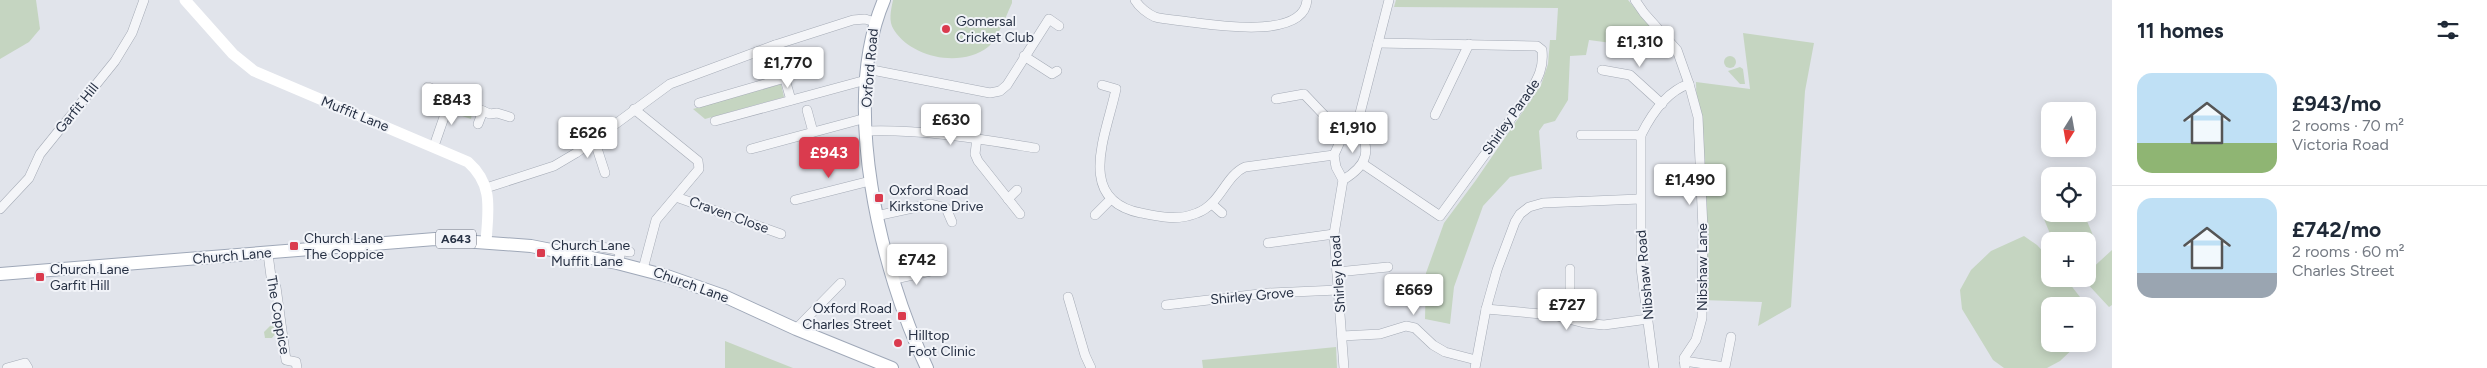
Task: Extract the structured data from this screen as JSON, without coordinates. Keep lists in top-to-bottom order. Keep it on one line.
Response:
{"streets":{"main road":["Oxford Road","Muffit Lane","A643","Church Lane"],"street":["Garfit Hill","Shirley Parade","Craven Close","Nibshaw Lane","Shirley Road","Nibshaw Road","Shirley Grove","The Coppice"]},"crossings":[["Church Lane","The Coppice"],["Shirley Road","Shirley Grove"]],"places":{"other":["Gomersal Cricket Club","Hilltop Foot Clinic"],"transit":["Oxford Road Kirkstone Drive","Church Lane The Coppice","Church Lane Muffit Lane","Church Lane Garfit Hill","Oxford Road Charles Street"]},"north":"bottom","page":{"heading":"11 homes","price":["£1,310","£1,770","£843","£630","£1,910","£626","£943","£1,490","£742","£669","£727"],"list":[{"name":"£943/mo","note":"2 rooms · 70 m² · Victoria Road"},{"name":"£742/mo","note":"2 rooms · 60 m² · Charles Street"}],"map_buttons":["+","−"]}}
